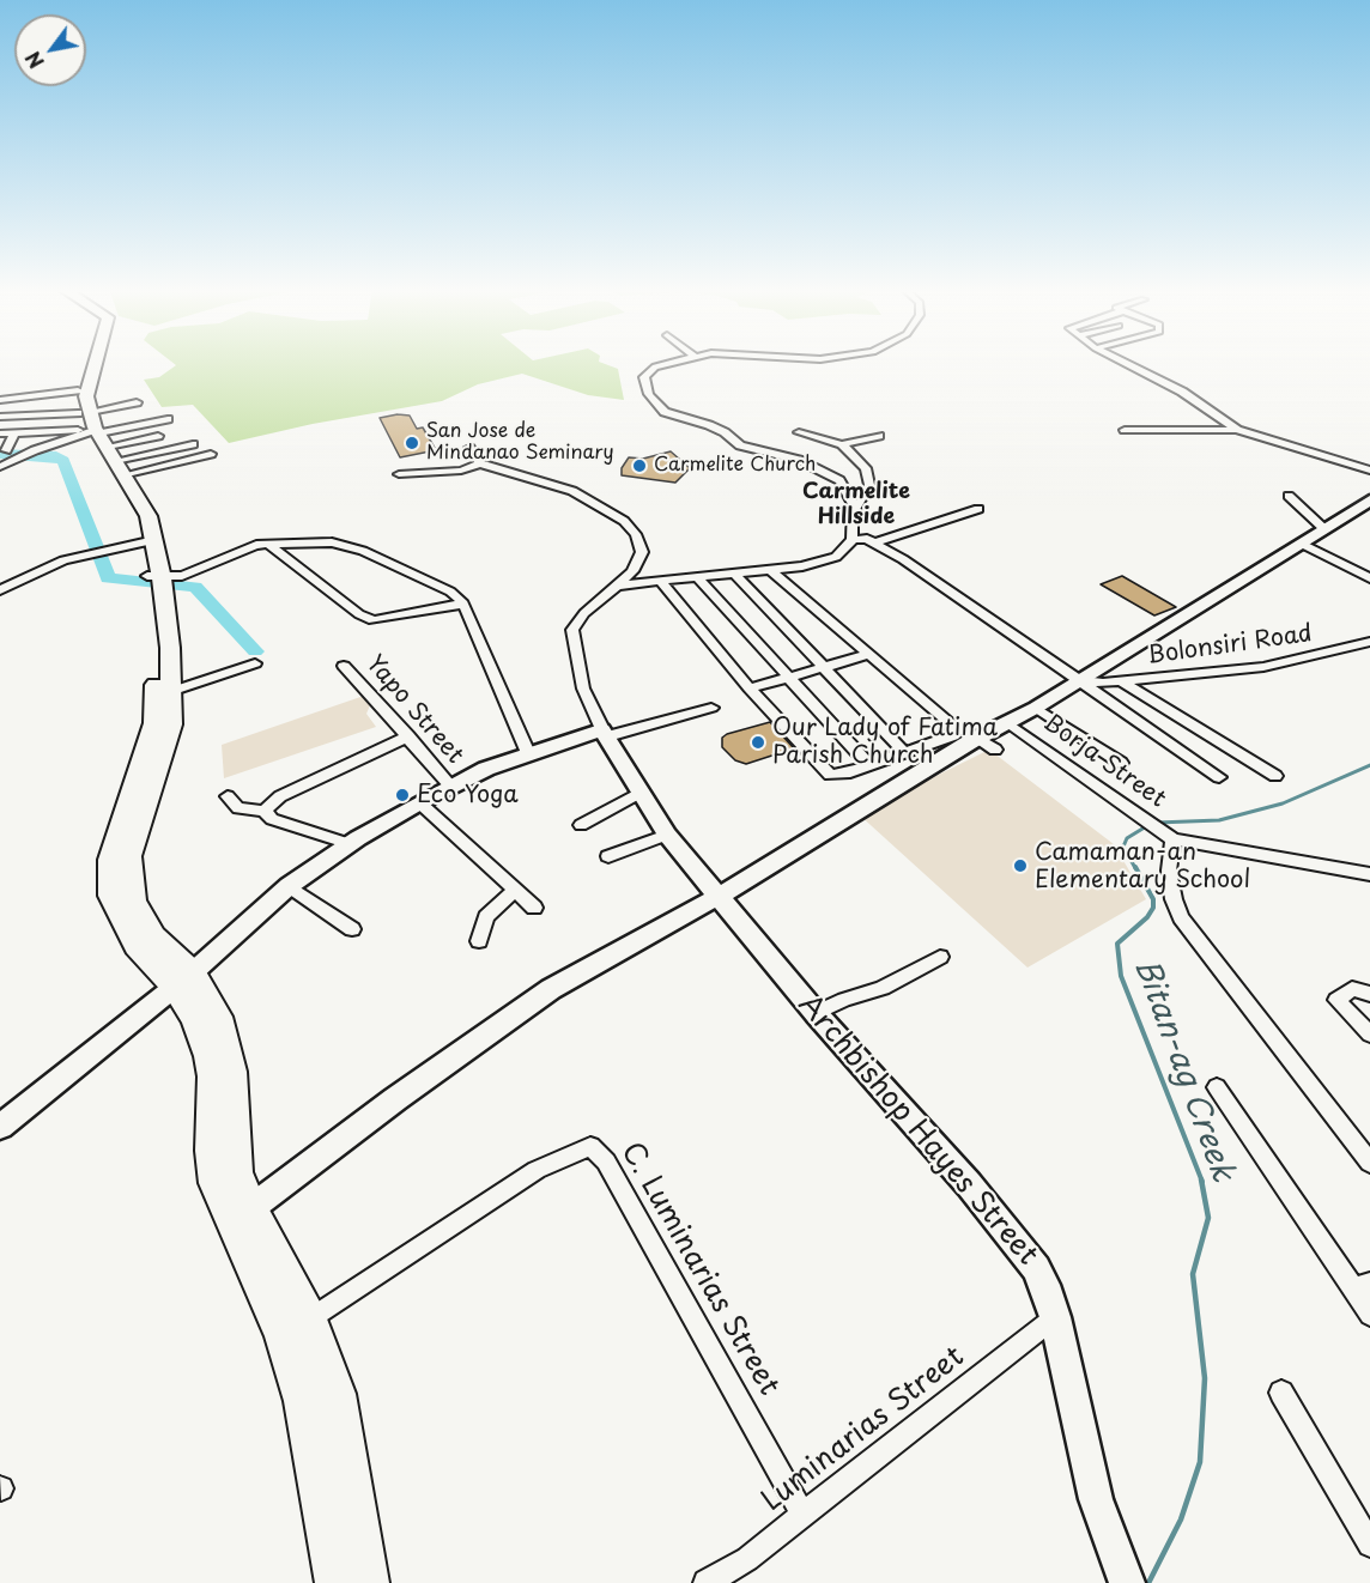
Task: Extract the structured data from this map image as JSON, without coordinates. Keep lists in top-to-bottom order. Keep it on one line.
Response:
{"streets":{"main road":["Archbishop Hayes Street"],"street":["Bolonsiri Road","Yapo Street","Borja Street","C. Luminarias Street","Luminarias Street"]},"crossings":[["Archbishop Hayes Street","Luminarias Street"],["C. Luminarias Street","Luminarias Street"]],"districts":["Carmelite Hillside"],"water":["Bitan-ag Creek"],"places":["San Jose de Mindanao Seminary","Carmelite Church","Our Lady of Fatima Parish Church","Eco Yoga","Camaman-an Elementary School"],"north":"bottom left"}
